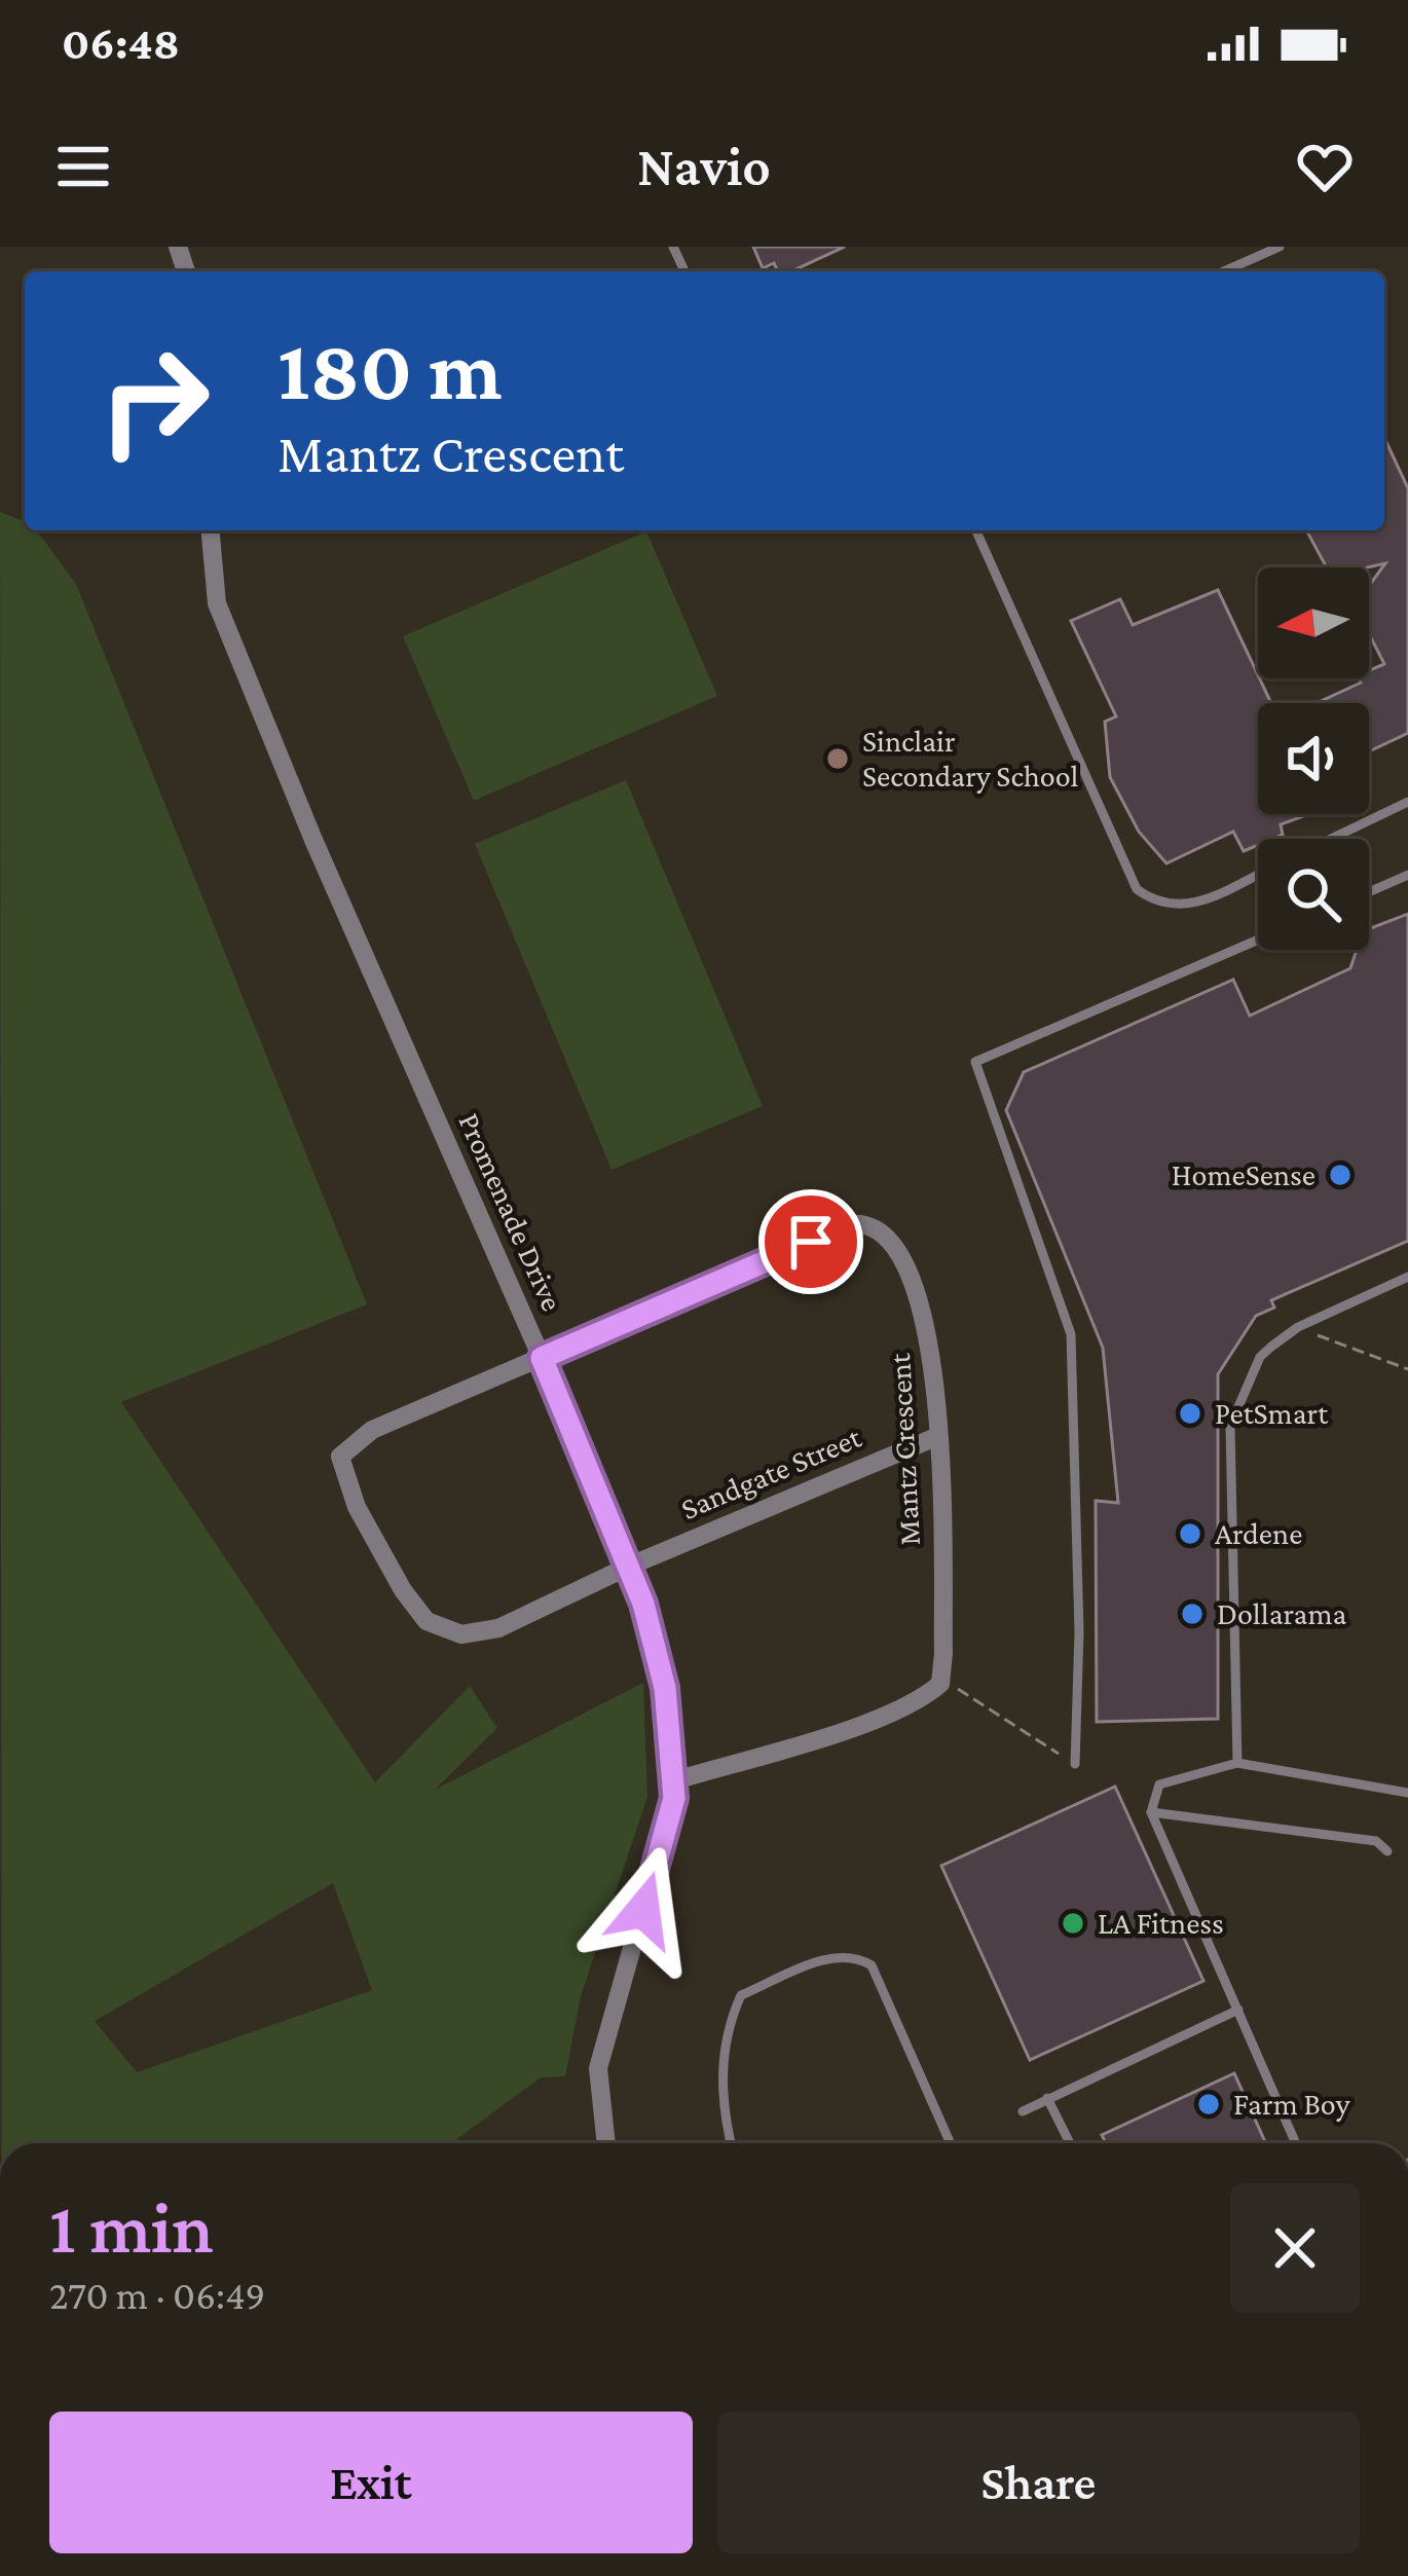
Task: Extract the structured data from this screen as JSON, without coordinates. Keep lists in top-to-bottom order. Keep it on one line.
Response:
{"streets":{"street":["Promenade Drive","Mantz Crescent","Sandgate Street"]},"crossings":[["Promenade Drive","Mantz Crescent"],["Promenade Drive","Sandgate Street"],["Mantz Crescent","Sandgate Street"]],"places":["Sinclair Secondary School","HomeSense","PetSmart","Ardene","Dollarama","LA Fitness","Farm Boy"],"north":"left","page":{"status":"06:48","header":"Navio","turn":["180 m","Mantz Crescent"],"heading":["1 min","270 m · 06:49"],"buttons":["Exit","Share"]}}
